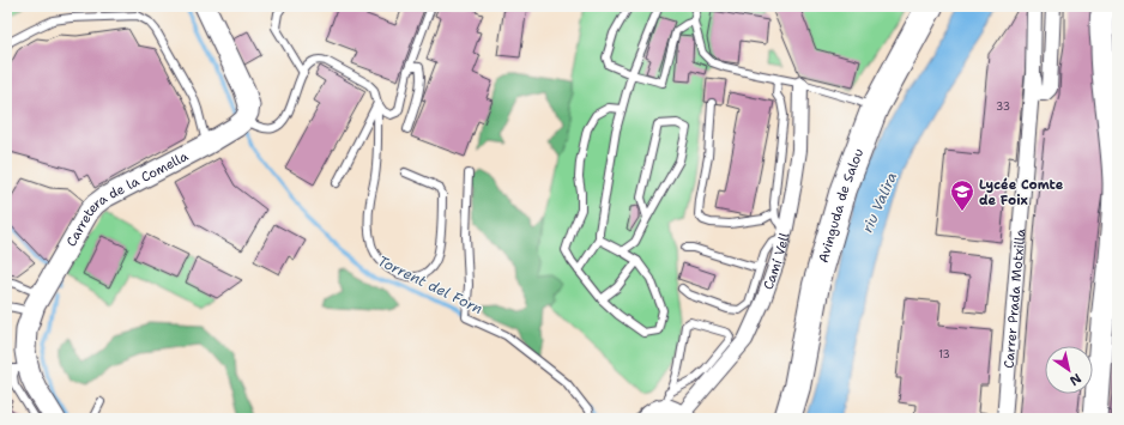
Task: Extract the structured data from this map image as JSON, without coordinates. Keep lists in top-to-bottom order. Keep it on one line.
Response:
{"streets":{"highway":["Avinguda de Salou"],"main road":["Carretera de la Comella"],"street":["Camí Vell","Carrer Prada Motxilla"]},"water":["riu Valira","Torrent del Forn"],"places":{"school or university":["Lycée Comte de Foix"]},"house_numbers":["33","13"],"north":"bottom right"}
